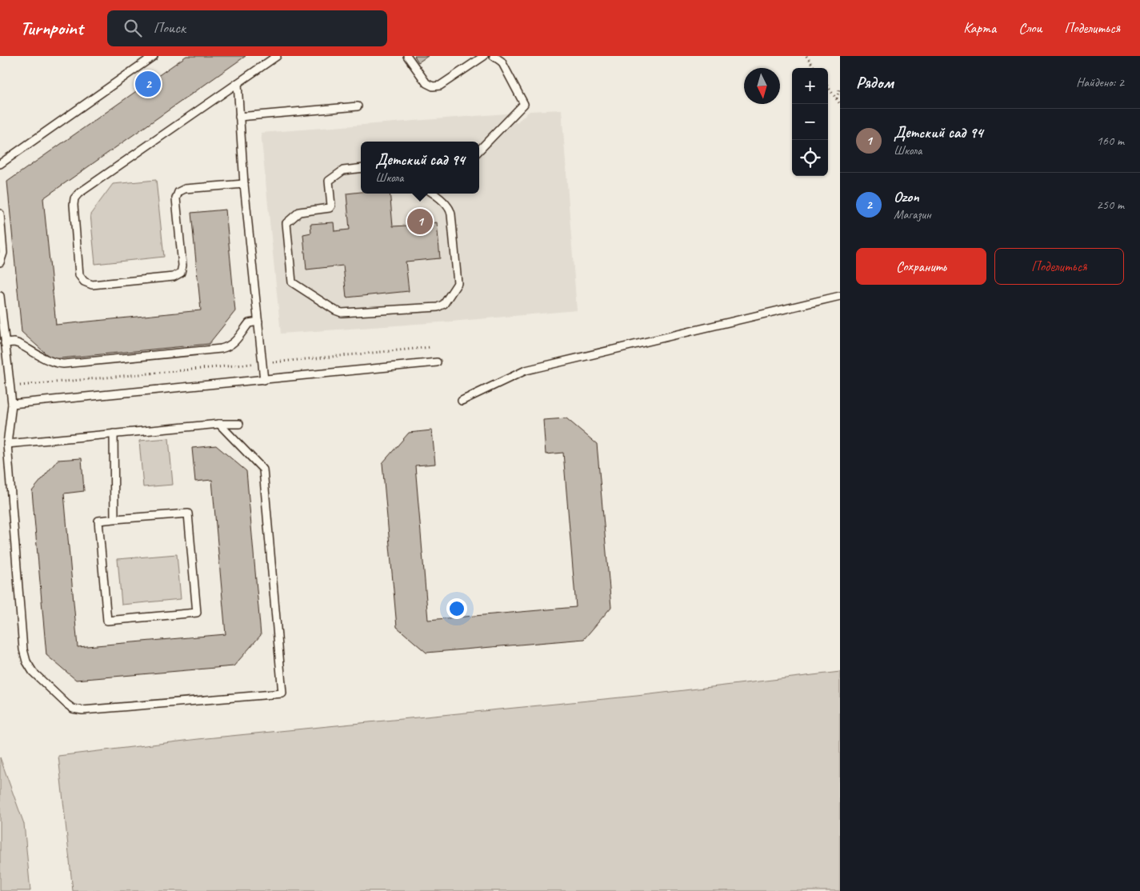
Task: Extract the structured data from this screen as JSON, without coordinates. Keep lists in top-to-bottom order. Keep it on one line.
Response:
{"north":"bottom","page":{"header":"Turnpoint","search":"Поиск","nav":["Карта","Слои","Поделиться"],"heading":["Рядом","Найдено: 2"],"map_buttons":["+","−"],"pins":["2","1"],"list":[{"mark":"1","name":"Детский сад 94","note":"Школа","value":"160 m"},{"mark":"2","name":"Ozon","note":"Магазин","value":"250 m"}],"popup":["Детский сад 94","Школа"],"buttons":["Сохранить","Поделиться"]}}
